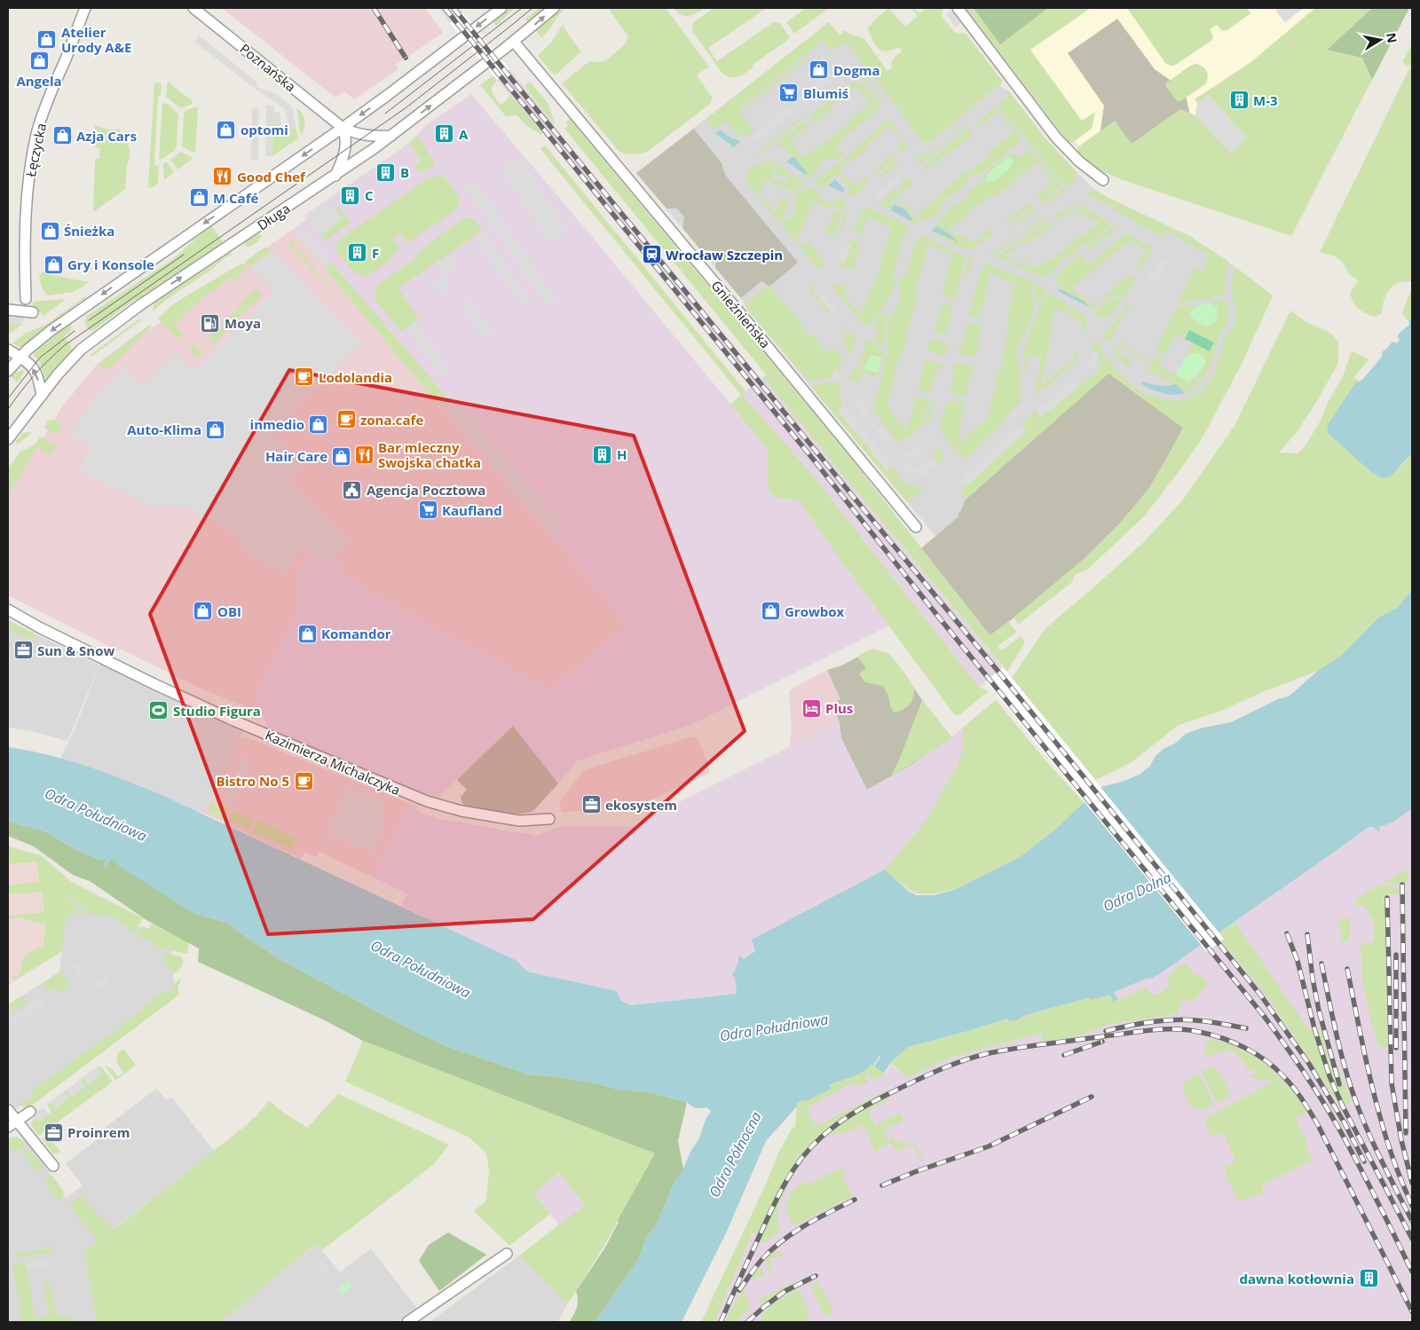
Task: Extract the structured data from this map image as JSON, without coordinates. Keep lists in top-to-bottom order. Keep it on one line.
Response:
{"streets":{"street":["Poznańska","Łęczycka","Długa","Gnieźnieńska","Kazimierza Michalczyka"]},"crossings":[["Poznańska","Długa"],["Długa","Gnieźnieńska"]],"water":["Odra Południowa","Odra Dolna","Odra Północna"],"places":{"shop":["Atelier Urody A&E","Angela","Dogma","optomi","Azja Cars","M Café","Śnieżka","Gry i Konsole","inmedio","Auto-Klima","Hair Care","OBI","Growbox","Komandor"],"supermarket":["Blumiś","Kaufland"],"building":["M-3","A","B","C","F","H","dawna kotłownia"],"restaurant":["Good Chef","Bar mleczny Swojska chatka"],"station":["Wrocław Szczepin"],"fuel station":["Moya"],"cafe":["Lodolandia","zona.cafe","Bistro No 5"],"public building":["Agencja Pocztowa"],"office":["Sun & Snow","ekosystem","Proinrem"],"hotel":["Plus"],"sports":["Studio Figura"]},"north":"right"}
